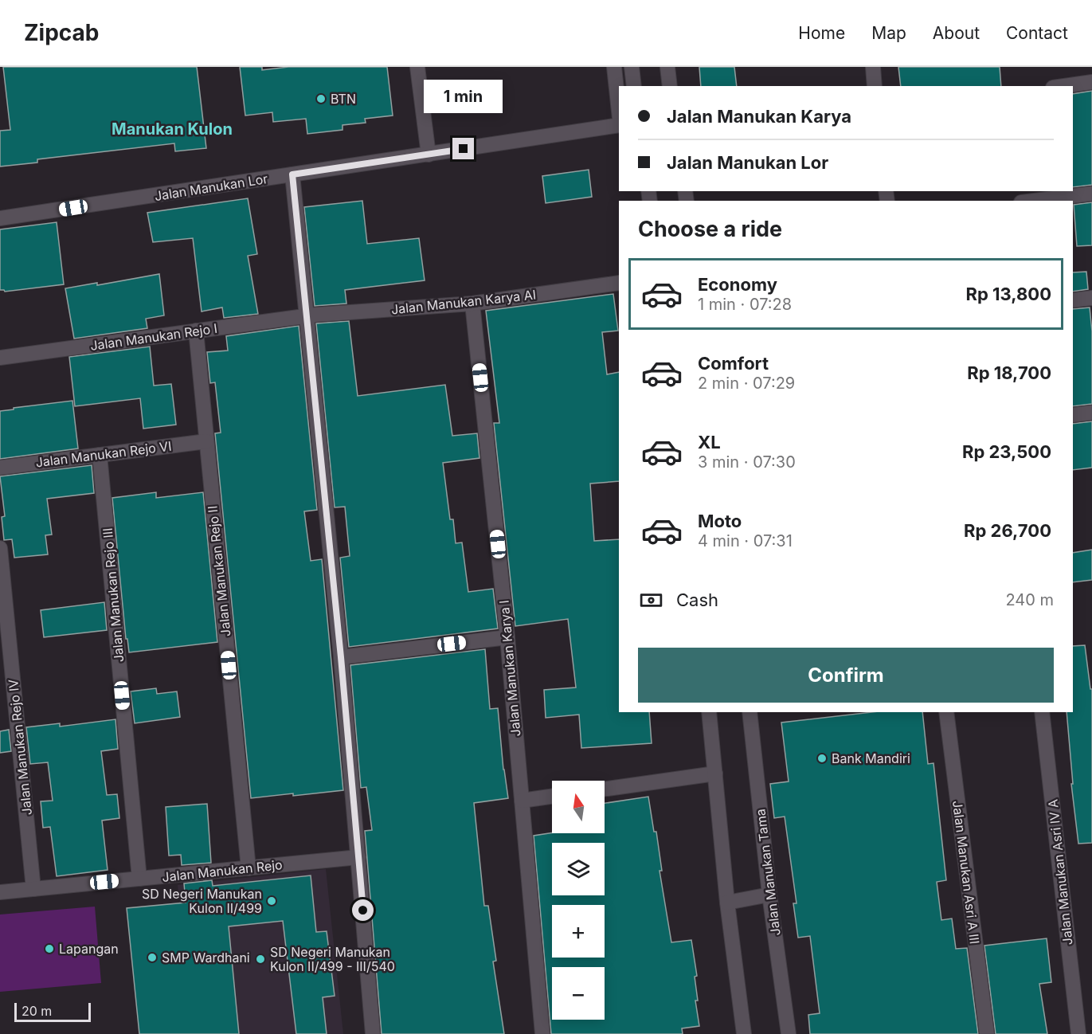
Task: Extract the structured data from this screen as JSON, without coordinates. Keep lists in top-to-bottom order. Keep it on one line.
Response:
{"streets":{"street":["Jalan Manukan Lor","Jalan Manukan Karya AI","Jalan Manukan Rejo I","Jalan Manukan Rejo VI","Jalan Manukan Rejo II","Jalan Manukan Rejo III","Jalan Manukan Karya I","Jalan Manukan Rejo IV","Jalan Manukan Rejo","Jalan Manukan Tama","Jalan Manukan Asri A III","Jalan Manukan Asri IV A"]},"crossings":[["Jalan Manukan Karya AI","Jalan Manukan Rejo I"],["Jalan Manukan Karya AI","Jalan Manukan Karya I"],["Jalan Manukan Rejo I","Jalan Manukan Rejo II"],["Jalan Manukan Rejo VI","Jalan Manukan Rejo II"],["Jalan Manukan Rejo VI","Jalan Manukan Rejo III"],["Jalan Manukan Rejo II","Jalan Manukan Rejo"],["Jalan Manukan Rejo III","Jalan Manukan Rejo"],["Jalan Manukan Rejo IV","Jalan Manukan Rejo"]],"districts":["Manukan Kulon"],"places":["BTN","Bank Mandiri","SD Negeri Manukan Kulon II/499","Lapangan","SMP Wardhani","SD Negeri Manukan Kulon II/499 - III/540"],"scale_bar":"20 m","north":"top","page":{"header":"Zipcab","nav":["Home","Map","About","Contact"],"bubble":"1 min","banner":["Jalan Manukan Karya","Jalan Manukan Lor"],"heading":"Choose a ride","list":[{"name":"Economy","note":"1 min · 07:28","value":"Rp 13,800"},{"name":"Comfort","note":"2 min · 07:29","value":"Rp 18,700"},{"name":"XL","note":"3 min · 07:30","value":"Rp 23,500"},{"name":"Moto","note":"4 min · 07:31","value":"Rp 26,700"}],"pay":["Cash","240 m"],"buttons":"Confirm","map_buttons":["+","−"],"scale":"20 m"}}
